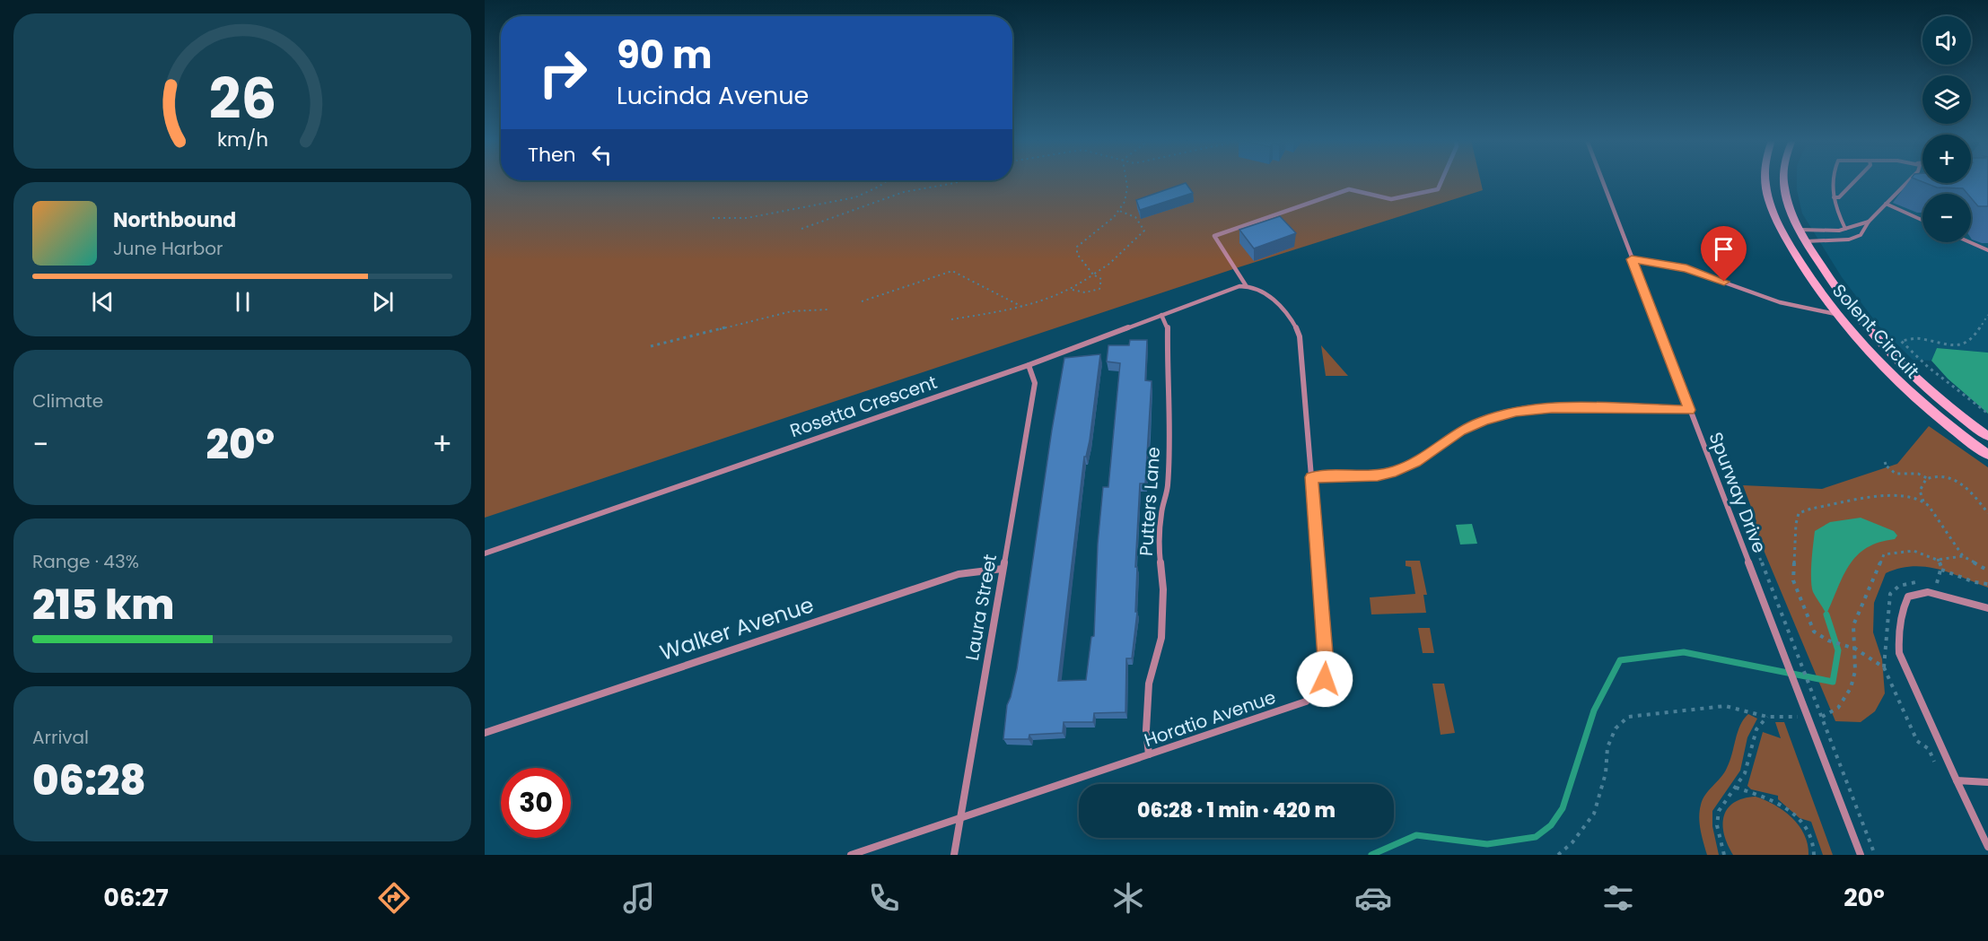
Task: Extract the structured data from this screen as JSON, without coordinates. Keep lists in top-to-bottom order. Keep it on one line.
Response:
{"streets":{"street":["Solent Circuit","Rosetta Crescent","Spurway Drive","Putters Lane","Laura Street","Walker Avenue","Horatio Avenue"]},"crossings":[["Rosetta Crescent","Putters Lane"],["Rosetta Crescent","Laura Street"],["Rosetta Crescent","Horatio Avenue"],["Putters Lane","Horatio Avenue"],["Laura Street","Walker Avenue"],["Laura Street","Horatio Avenue"]],"page":{"map_buttons":["+","−"],"turn":["90 m","Lucinda Avenue"],"then":"Then","song":["Northbound","June Harbor"],"tile":["Climate",["Range · 43%","215 km"],["Arrival","06:28"]],"heat":["−","20°","+"],"limit":"30","trip":"06:28 · 1 min · 420 m","tabs":["06:27","20°"],"gauge":["26","km/h"]}}
